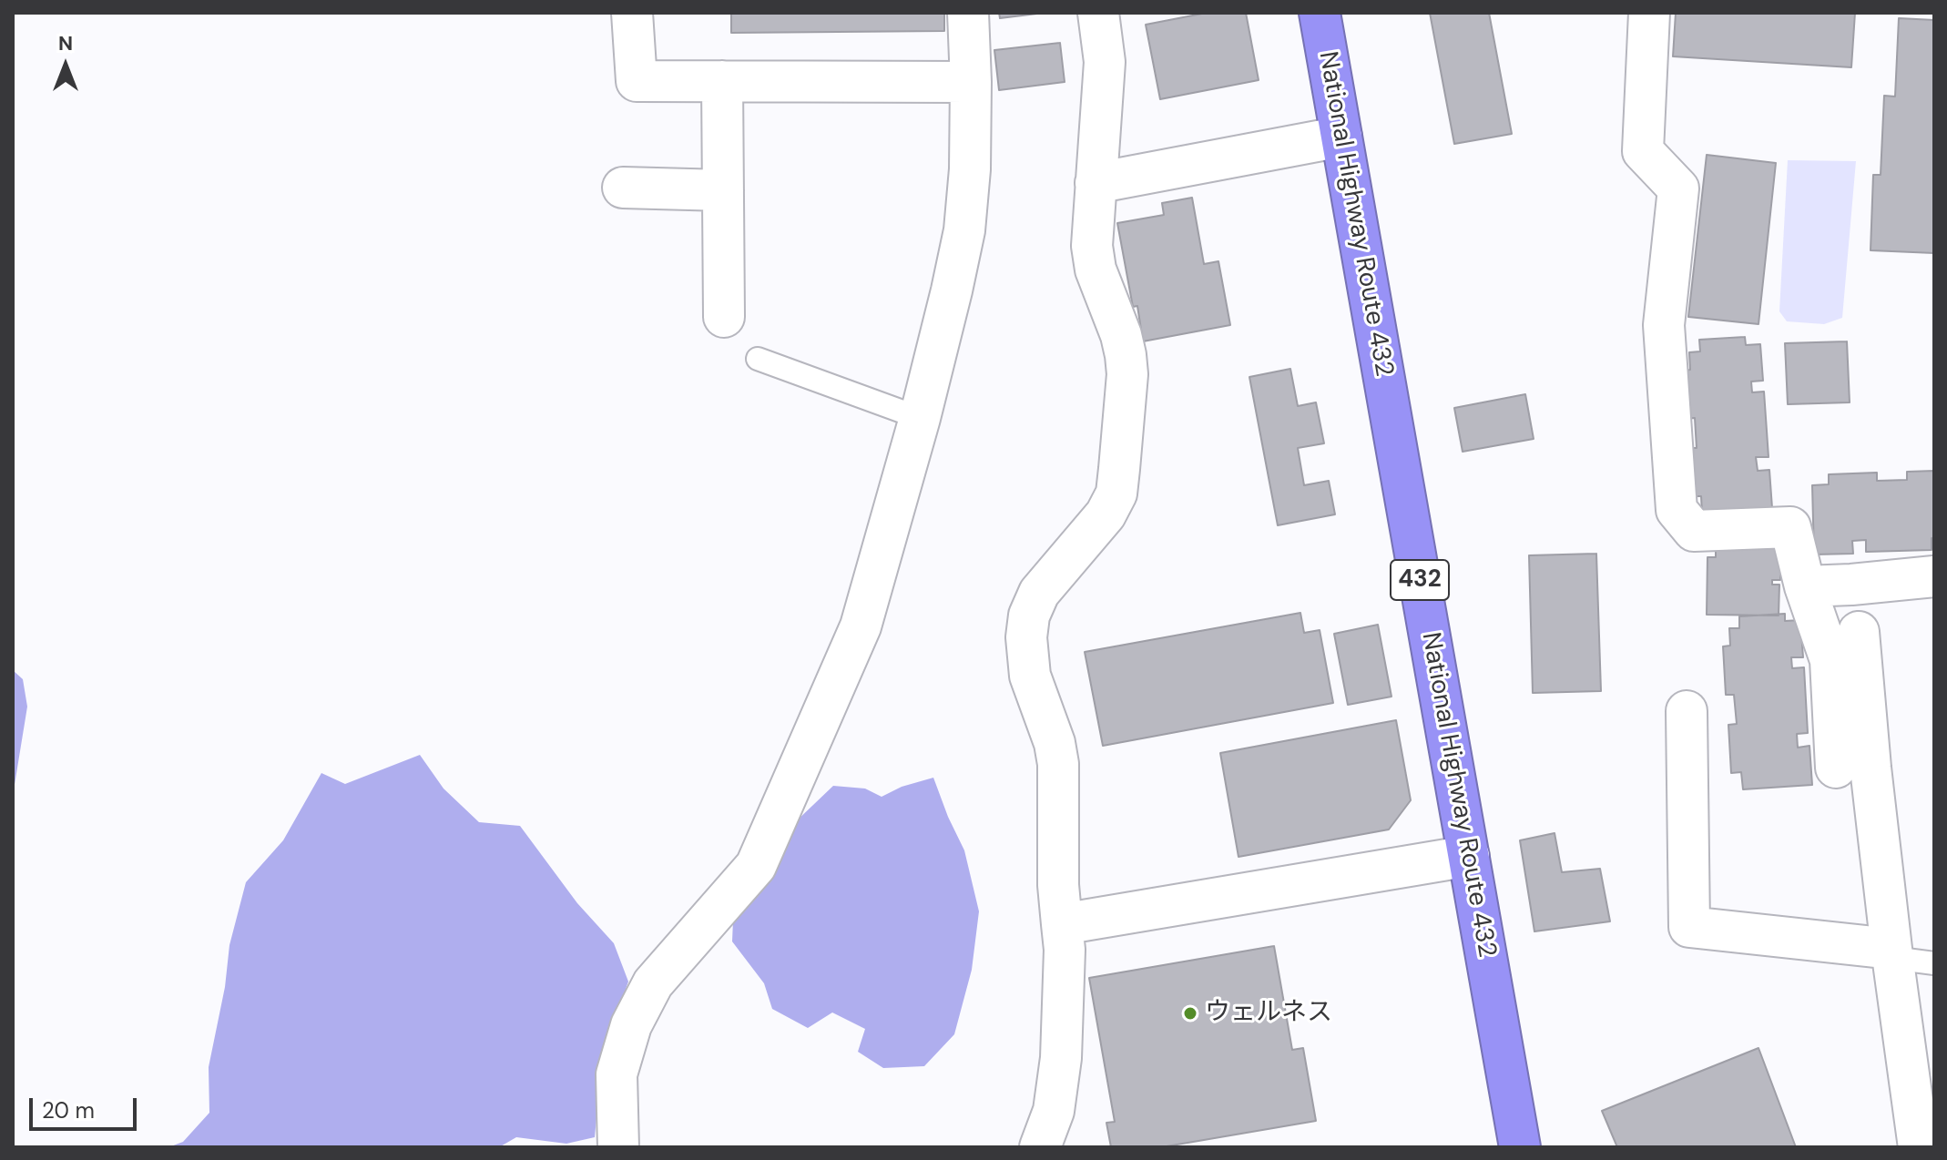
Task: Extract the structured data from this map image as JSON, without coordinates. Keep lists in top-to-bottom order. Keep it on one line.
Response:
{"streets":{"highway":["National Highway Route 432","432"]},"places":["ウェルネス"],"scale_bar":"20 m","north":"top"}
